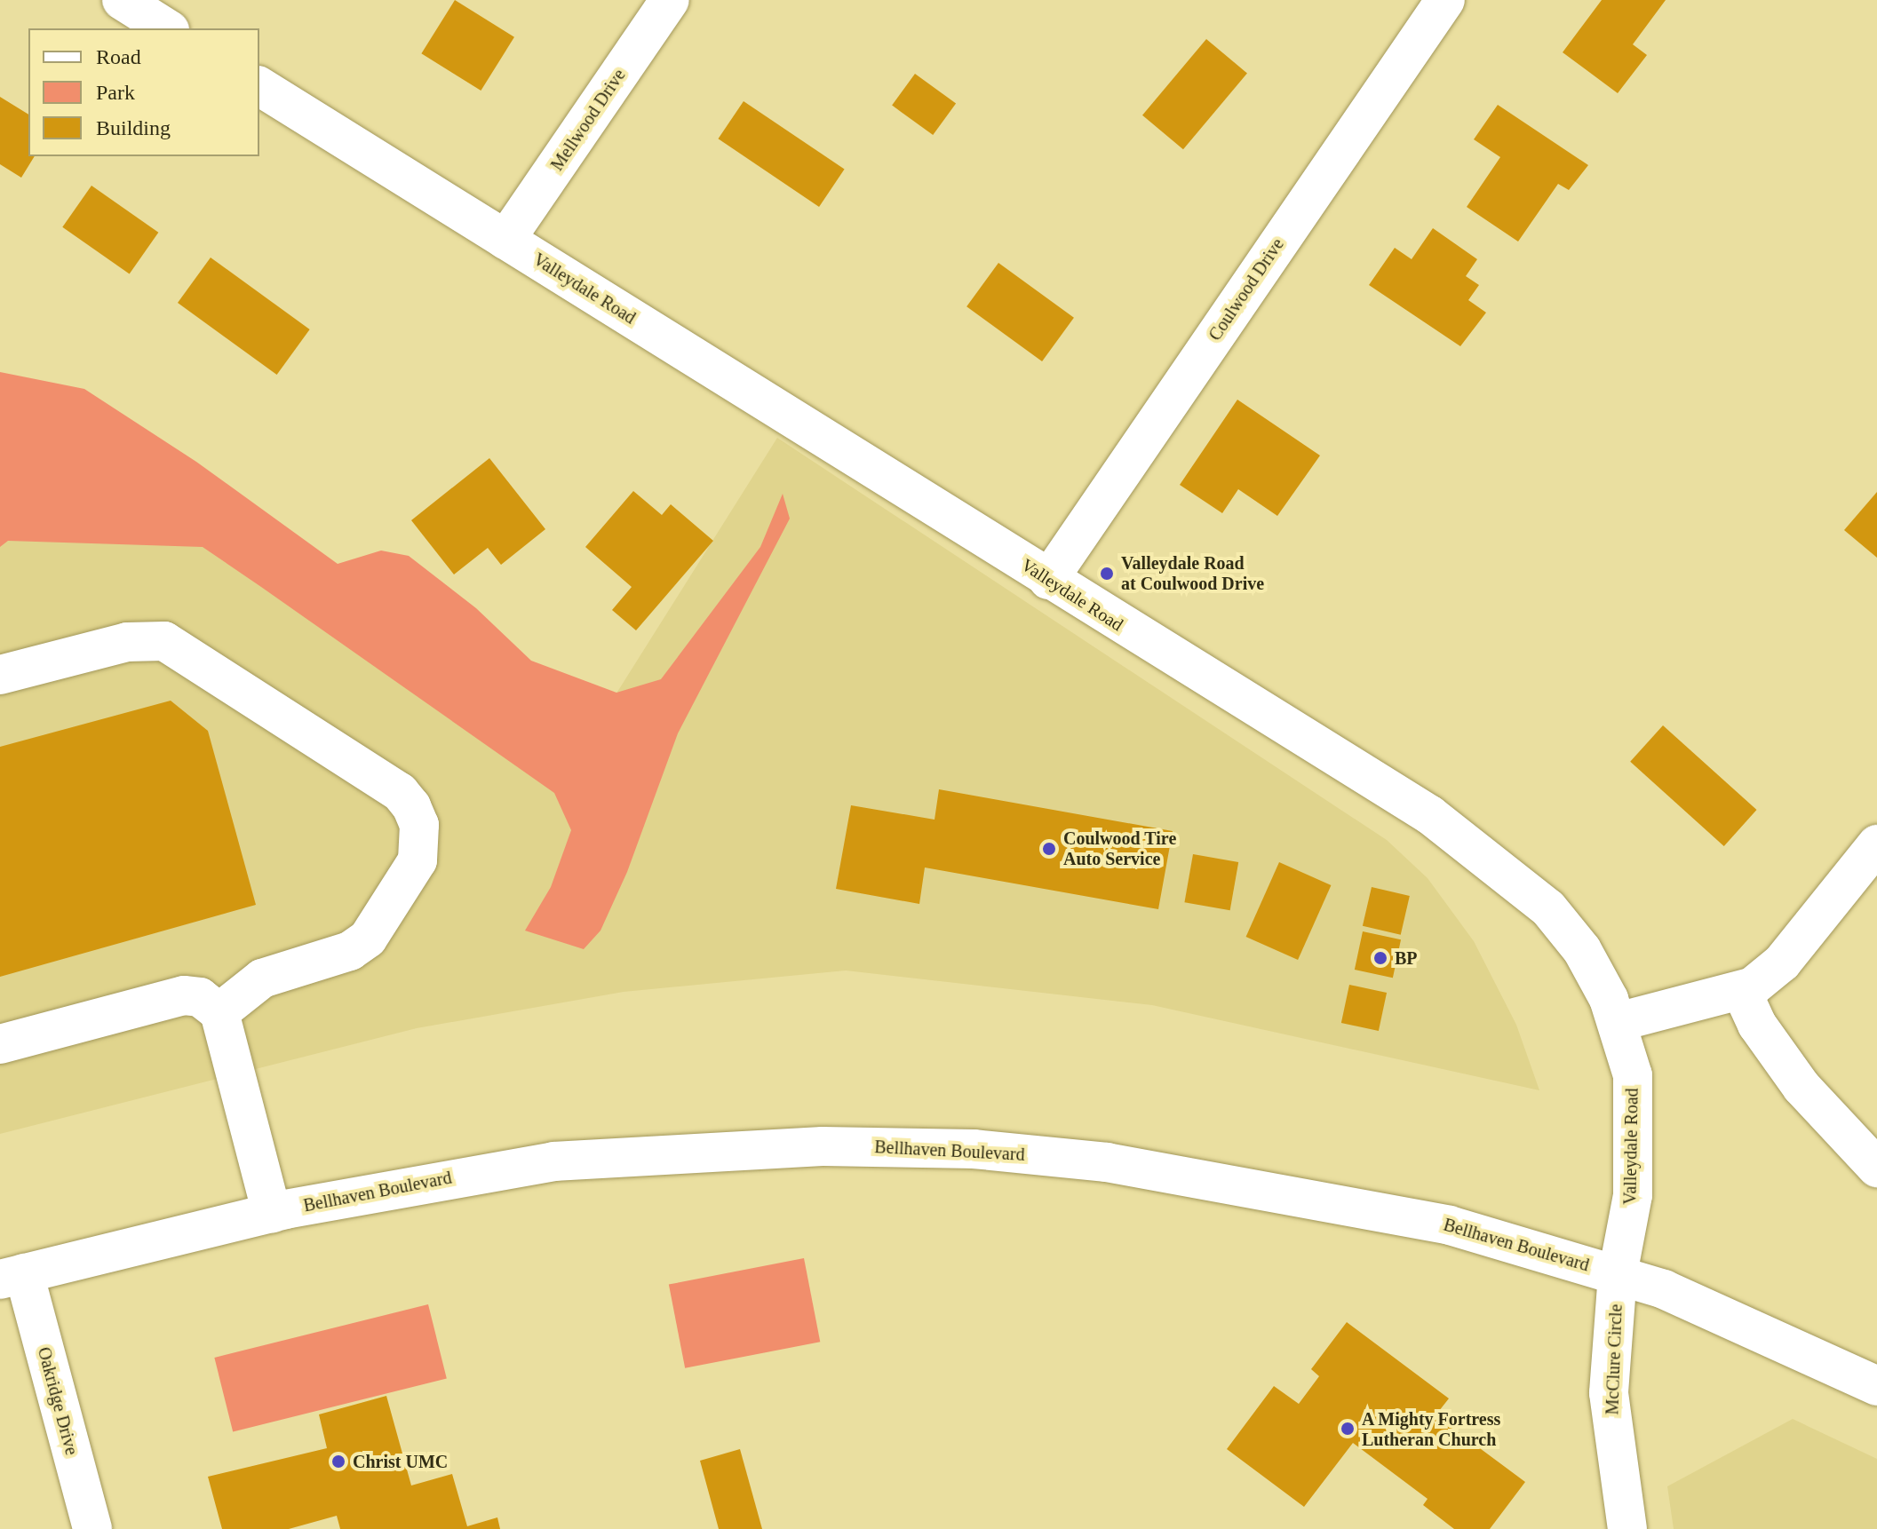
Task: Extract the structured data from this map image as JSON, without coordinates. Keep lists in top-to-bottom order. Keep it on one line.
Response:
{"streets":{"street":["Mellwood Drive","Valleydale Road","Coulwood Drive","Bellhaven Boulevard","McClure Circle","Oakridge Drive"]},"crossings":[["Mellwood Drive","Valleydale Road"],["Valleydale Road","Coulwood Drive"],["Valleydale Road","Bellhaven Boulevard"],["Valleydale Road","McClure Circle"],["Bellhaven Boulevard","McClure Circle"],["Bellhaven Boulevard","Oakridge Drive"]],"places":["Valleydale Road at Coulwood Drive","Coulwood Tire Auto Service","BP","A Mighty Fortress Lutheran Church","Christ UMC"],"legend":["Road","Park","Building"]}
